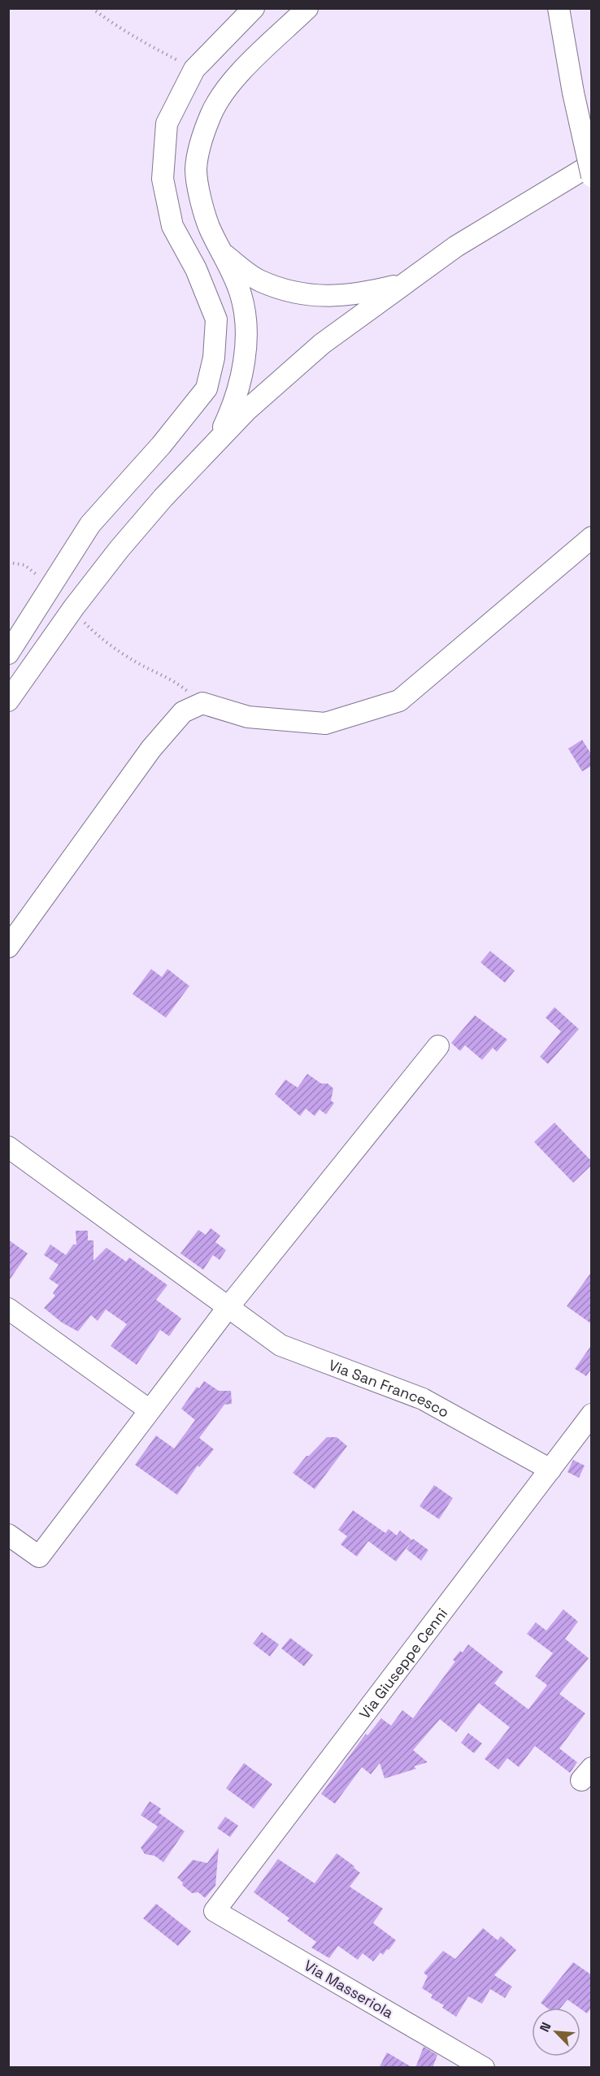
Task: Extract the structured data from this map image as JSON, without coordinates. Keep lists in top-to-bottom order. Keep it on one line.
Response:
{"streets":{"street":["Via San Francesco","Via Giuseppe Cenni","Via Masseriola"]},"crossings":[["Via San Francesco","Via Giuseppe Cenni"],["Via Giuseppe Cenni","Via Masseriola"]],"north":"top left"}
